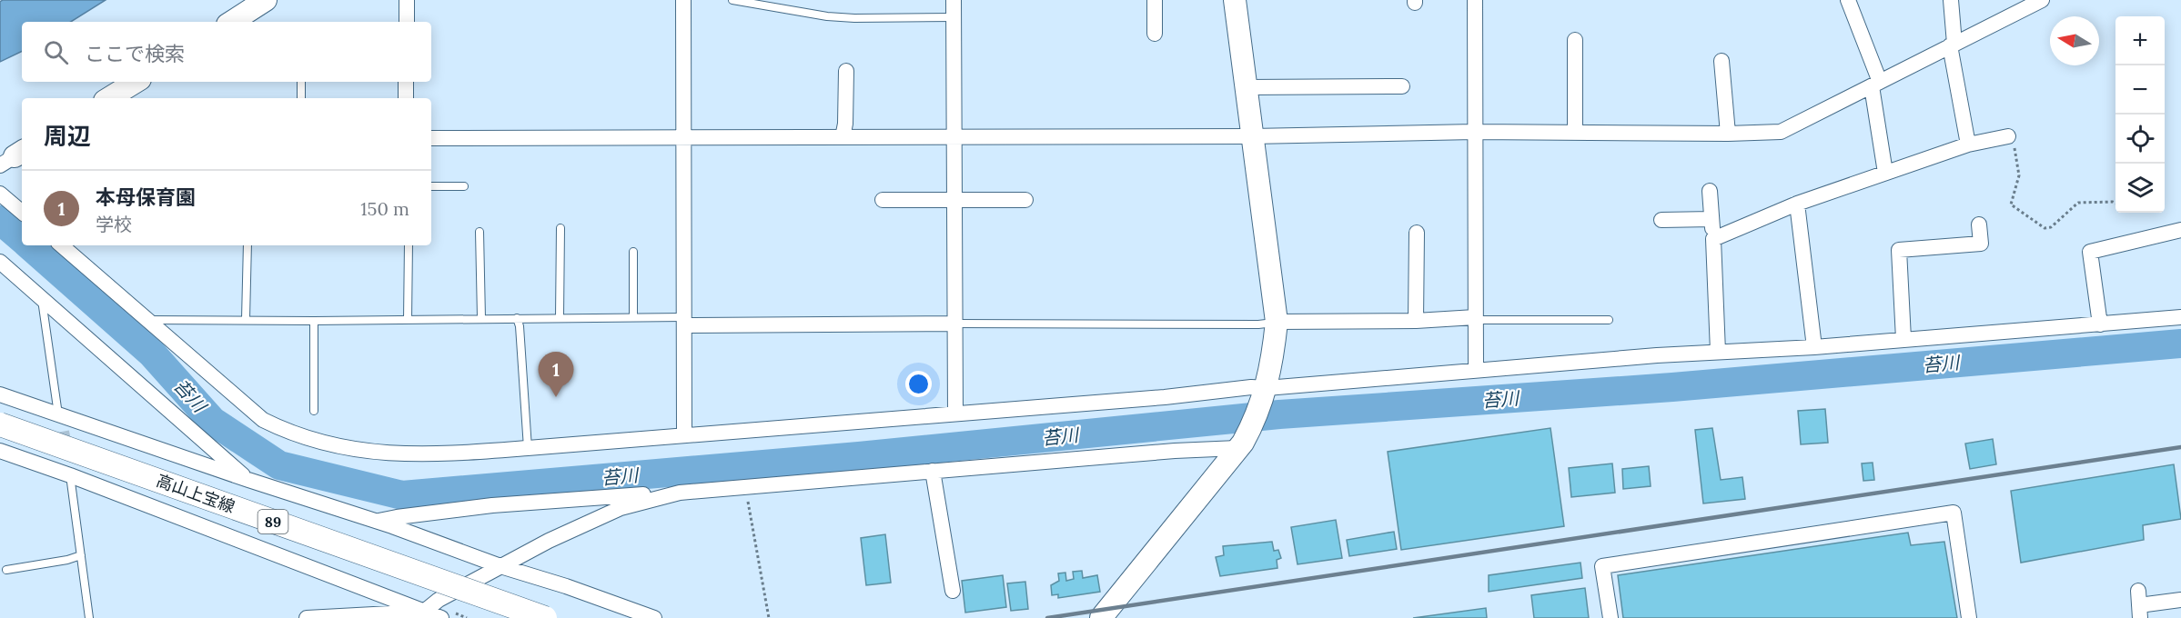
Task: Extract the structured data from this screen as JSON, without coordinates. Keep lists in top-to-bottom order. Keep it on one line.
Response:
{"streets":{"main road":["高山上宝線","89"]},"water":["苔川"],"north":"left","page":{"map_buttons":["+","−"],"search":"ここで検索","heading":"周辺","list":[{"mark":"1","name":"本母保育園","note":"学校","value":"150 m"}],"pins":"1"}}
